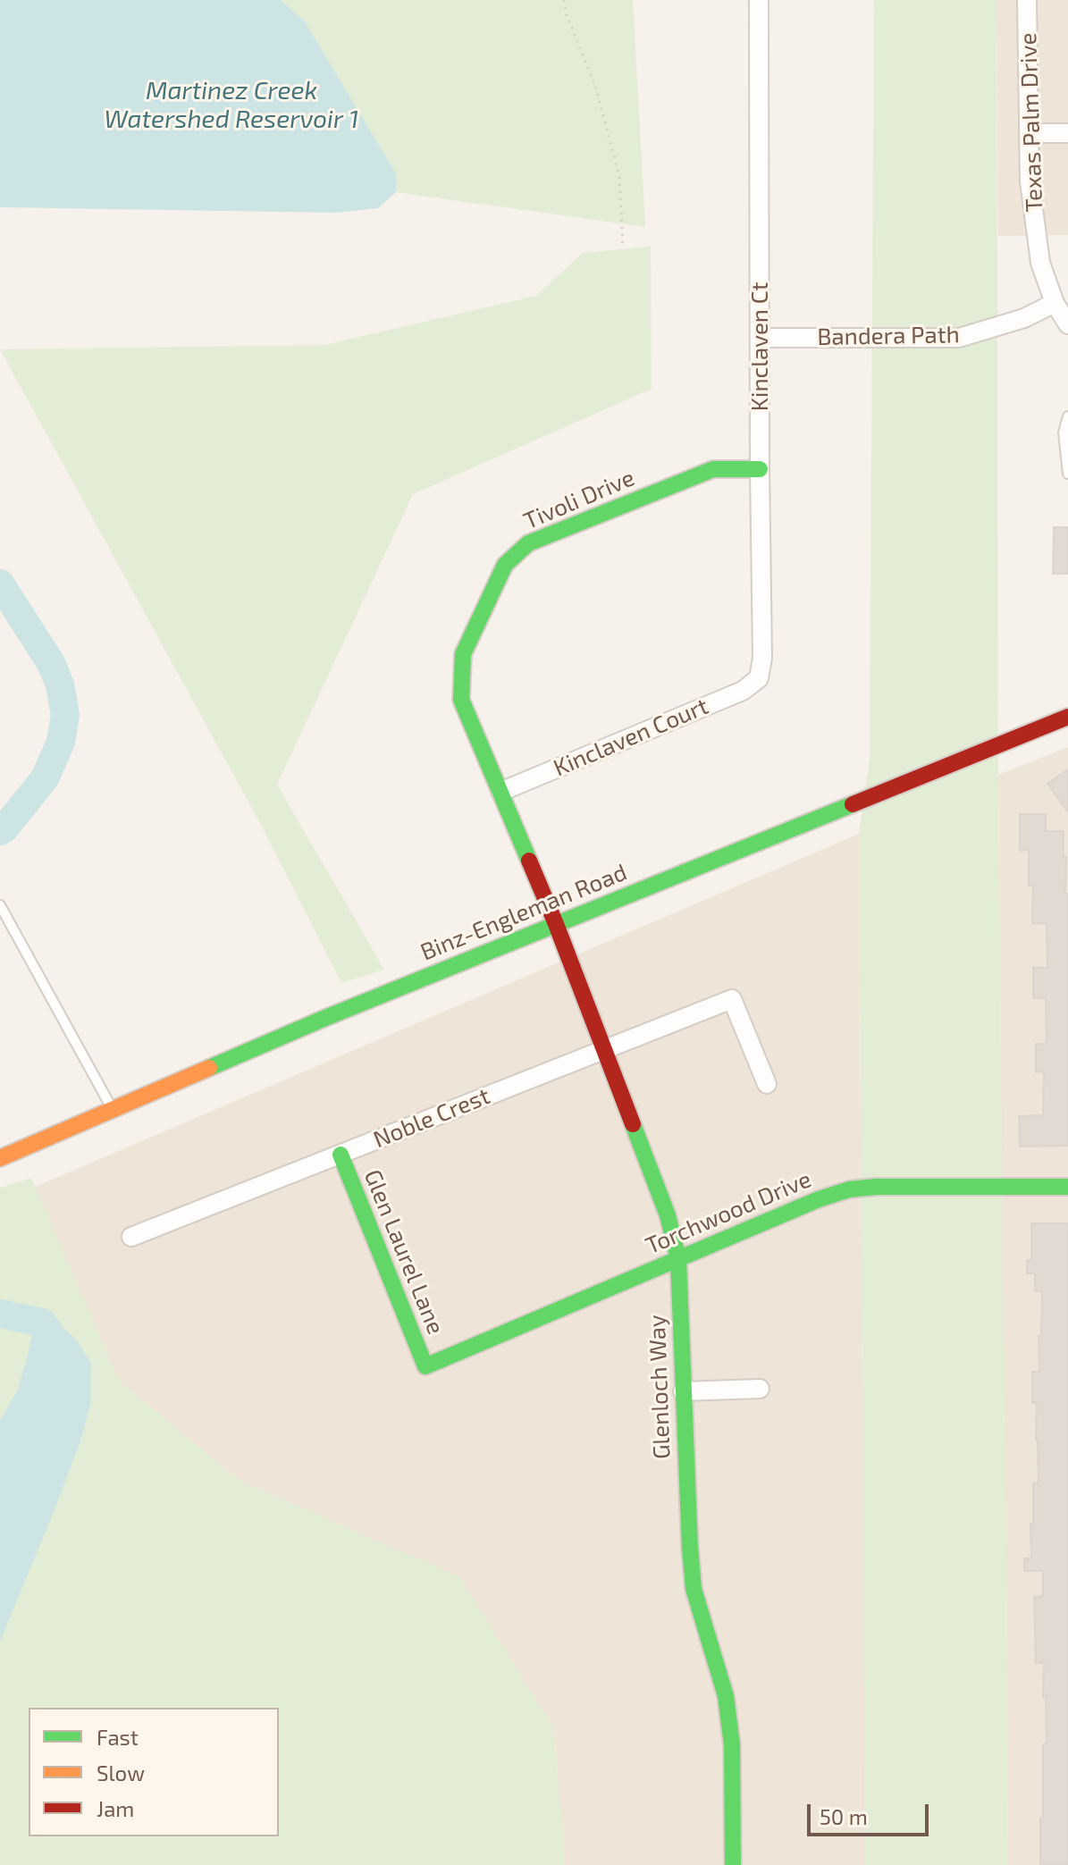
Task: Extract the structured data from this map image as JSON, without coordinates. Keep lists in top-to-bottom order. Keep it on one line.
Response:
{"streets":{"street":["Texas Palm Drive","Bandera Path","Kinclaven Ct","Tivoli Drive","Kinclaven Court","Binz-Engleman Road","Noble Crest","Torchwood Drive","Glen Laurel Lane","Glenloch Way"]},"crossings":[["Texas Palm Drive","Bandera Path"],["Bandera Path","Kinclaven Ct"],["Kinclaven Ct","Tivoli Drive"],["Kinclaven Ct","Kinclaven Court"],["Tivoli Drive","Kinclaven Court"],["Tivoli Drive","Binz-Engleman Road"],["Tivoli Drive","Glenloch Way"],["Binz-Engleman Road","Glenloch Way"],["Noble Crest","Glen Laurel Lane"],["Noble Crest","Glenloch Way"],["Torchwood Drive","Glen Laurel Lane"],["Torchwood Drive","Glenloch Way"]],"water":["Martinez Creek Watershed Reservoir 1"],"legend":["Fast","Slow","Jam"],"scale_bar":"50 m"}
